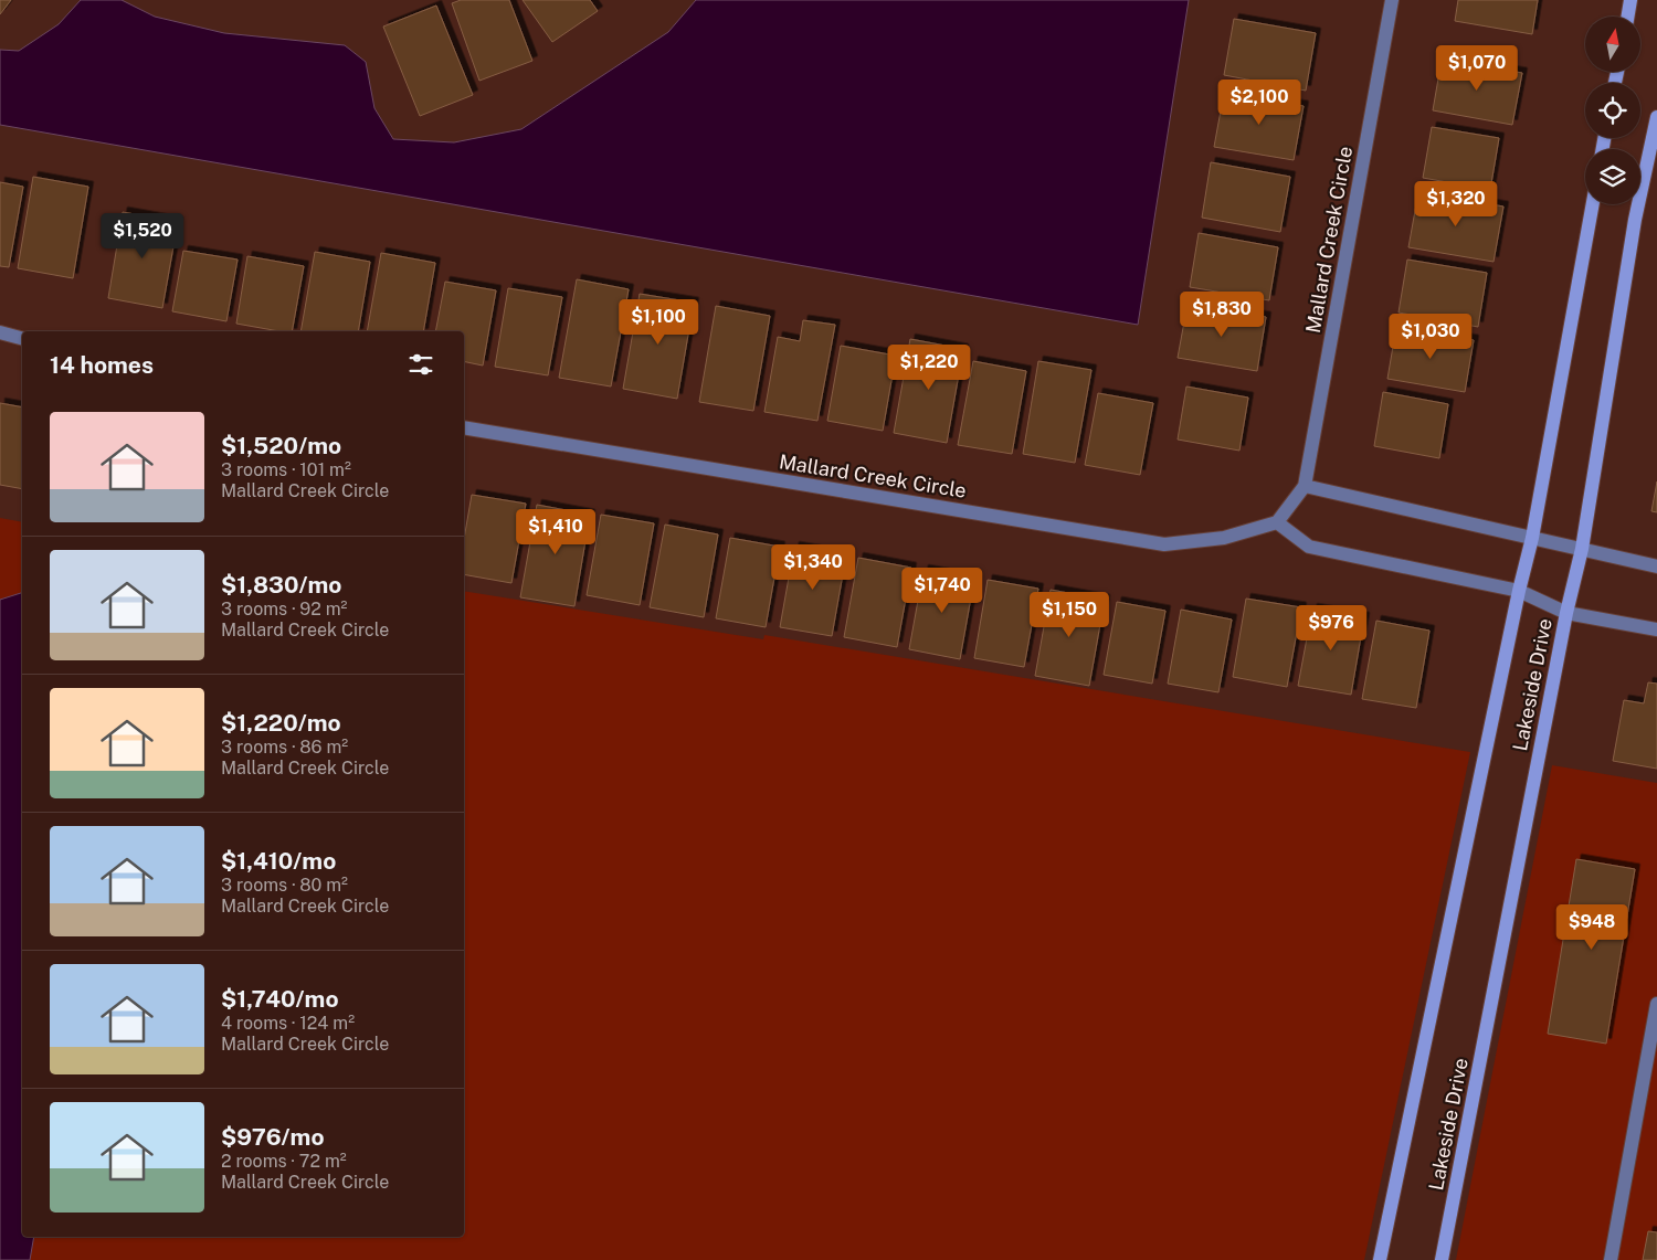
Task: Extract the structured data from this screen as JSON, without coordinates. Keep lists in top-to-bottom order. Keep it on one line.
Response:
{"streets":{"street":["Mallard Creek Circle","Lakeside Drive"]},"north":"top","page":{"price":["$1,070","$2,100","$1,320","$1,520","$1,830","$1,100","$1,030","$1,220","$1,410","$1,340","$1,740","$1,150","$976","$948"],"heading":"14 homes","list":[{"name":"$1,520/mo","note":"3 rooms · 101 m² · Mallard Creek Circle"},{"name":"$1,830/mo","note":"3 rooms · 92 m² · Mallard Creek Circle"},{"name":"$1,220/mo","note":"3 rooms · 86 m² · Mallard Creek Circle"},{"name":"$1,410/mo","note":"3 rooms · 80 m² · Mallard Creek Circle"},{"name":"$1,740/mo","note":"4 rooms · 124 m² · Mallard Creek Circle"},{"name":"$976/mo","note":"2 rooms · 72 m² · Mallard Creek Circle"}]}}
